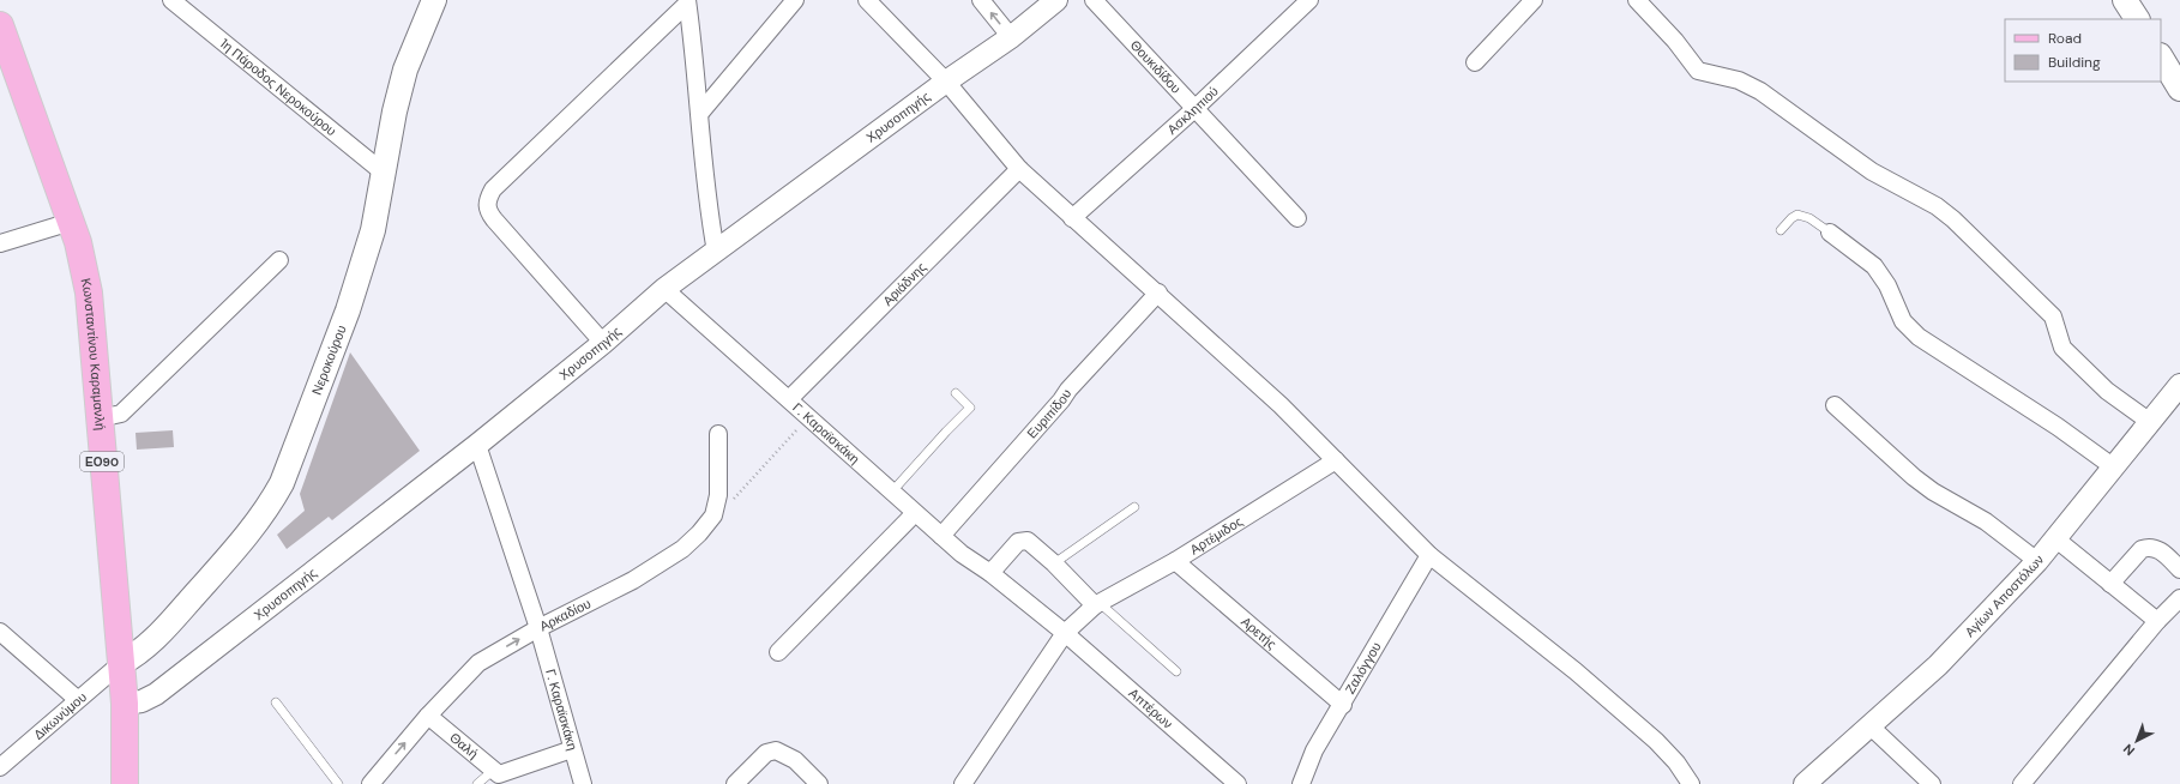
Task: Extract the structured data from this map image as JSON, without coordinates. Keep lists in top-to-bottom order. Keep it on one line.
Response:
{"streets":{"main road":["Κωνσταντίνου Καραμανλή","Νεροκούρου","ΕΟ90"],"street":["Θουκιδίδου","1η Πάροδος Νεροκούρου","Ασκληπιού","Χρυσοπηγής","Αριάδνης","Ευριπίδου","Γ. Καραϊσκάκη","Αρτέμιδος","Αγίων Αποστόλων","Αρκαδίου","Αρετής","Ζαλόγγου","Απτέρων","Δικωνύμου","Θαλή"]},"crossings":[["Θουκιδίδου","Ασκληπιού"],["1η Πάροδος Νεροκούρου","Νεροκούρου"],["Χρυσοπηγής","Κωνσταντίνου Καραμανλή"],["Χρυσοπηγής","Γ. Καραϊσκάκη"],["Αριάδνης","Γ. Καραϊσκάκη"],["Κωνσταντίνου Καραμανλή","Νεροκούρου"],["Κωνσταντίνου Καραμανλή","Δικωνύμου"],["Νεροκούρου","Δικωνύμου"],["Ευριπίδου","Γ. Καραϊσκάκη"],["Γ. Καραϊσκάκη","Αρκαδίου"],["Γ. Καραϊσκάκη","Απτέρων"],["Αρτέμιδος","Αρετής"],["Αρκαδίου","Θαλή"],["Αρετής","Ζαλόγγου"]],"one_way":["Αρκαδίου"],"legend":["Road","Building"],"north":"bottom left"}
